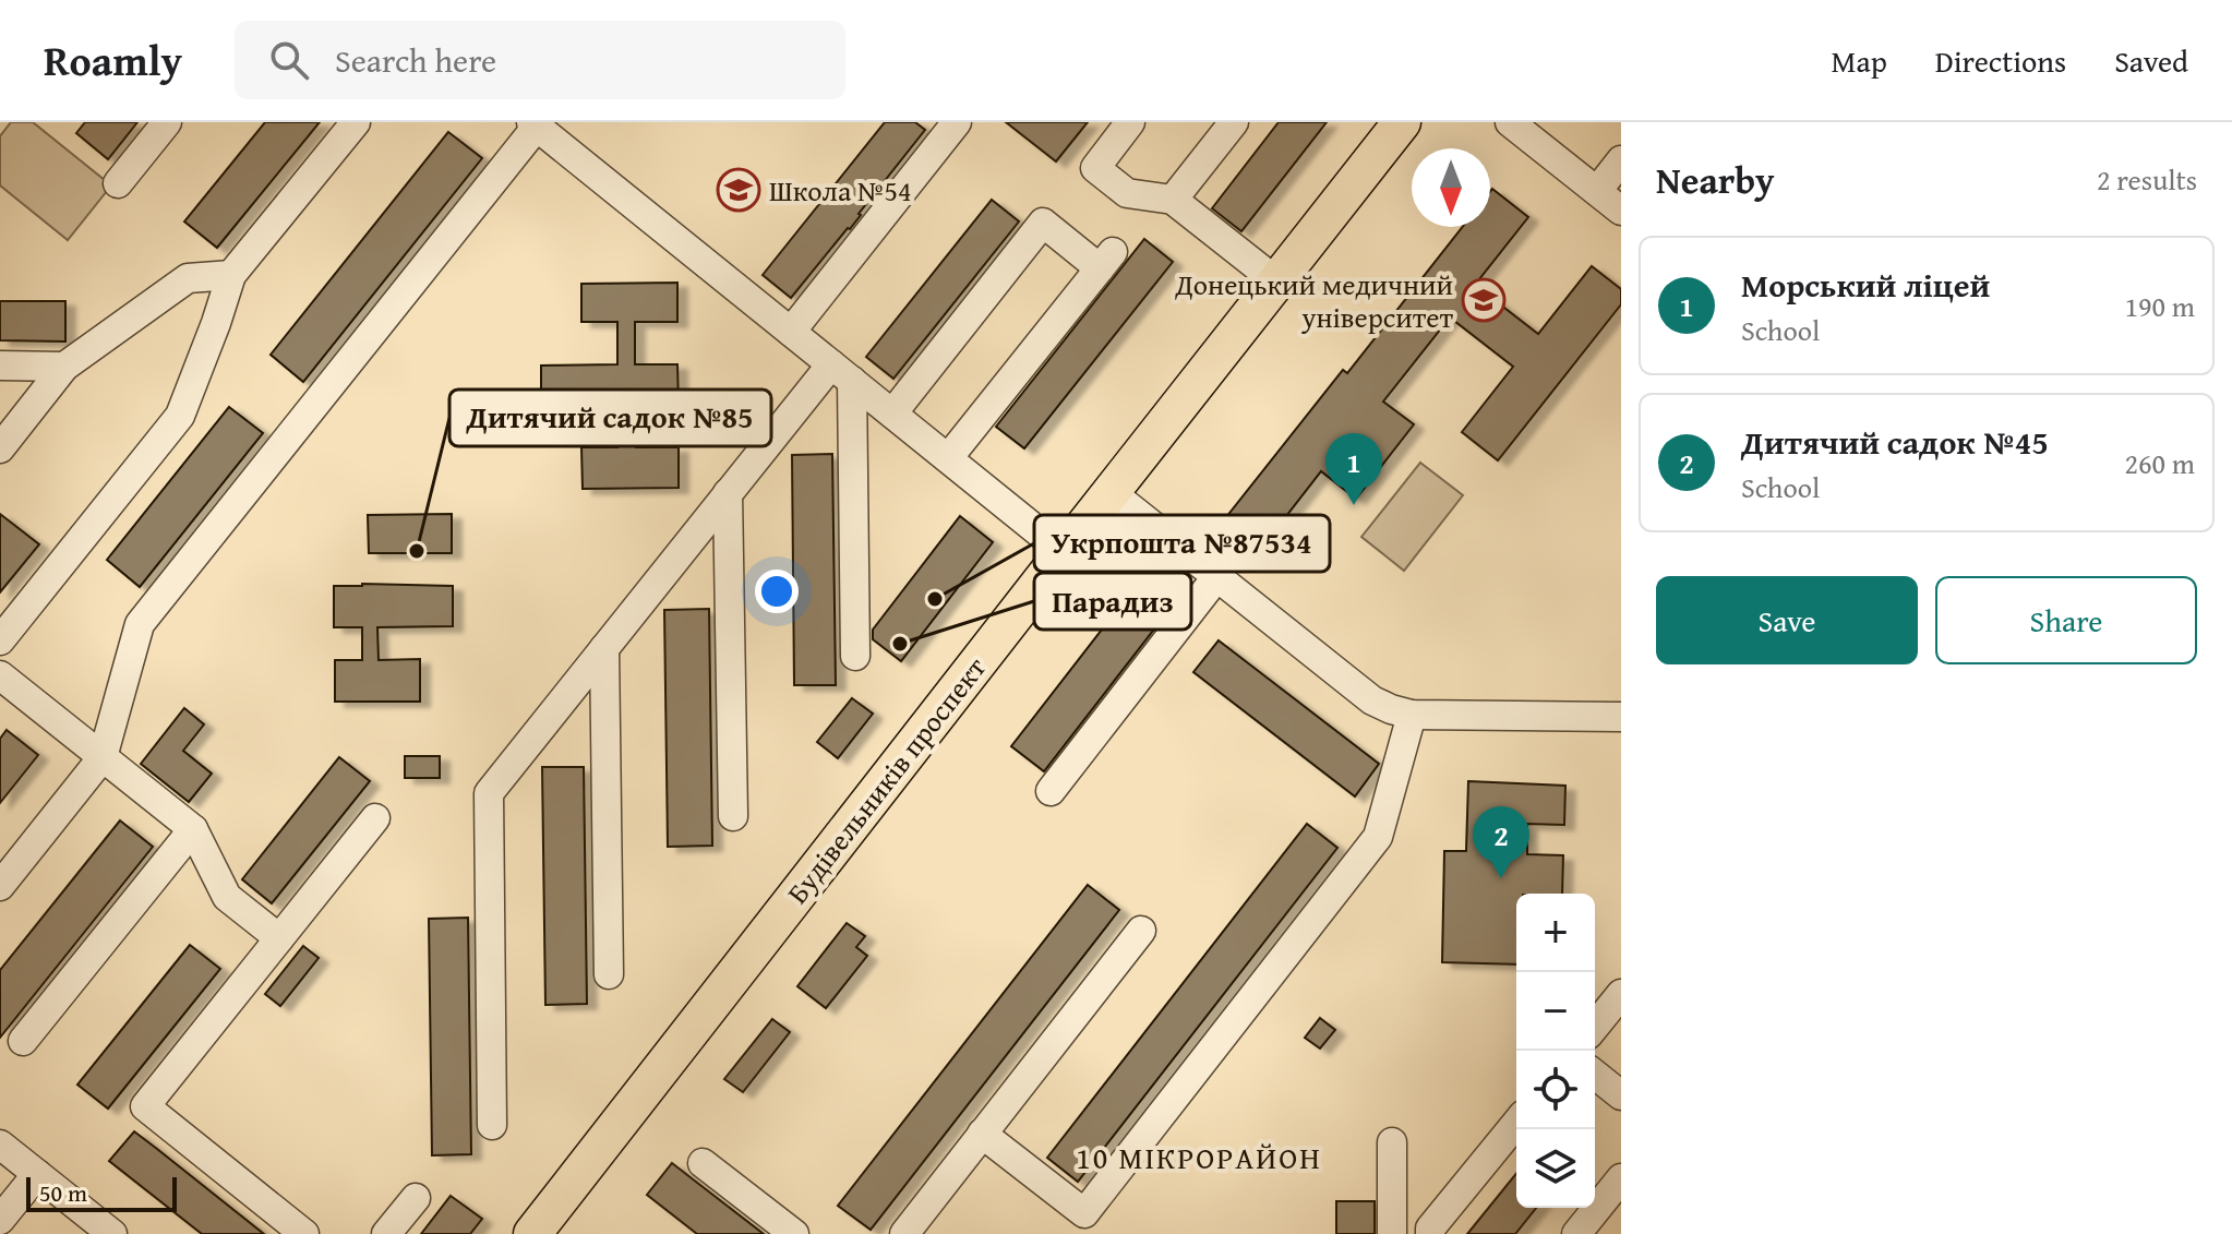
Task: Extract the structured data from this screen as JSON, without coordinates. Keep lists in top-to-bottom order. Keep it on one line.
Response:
{"streets":{"main road":["Будівельників проспект"]},"districts":["10 МІКРОРАЙОН"],"places":{"school or university":["Школа №54","Донецький медичний університет"],"other":["Дитячий садок №85","Укрпошта №87534","Парадиз"]},"scale_bar":"50 m","north":"bottom","page":{"header":"Roamly","search":"Search here","nav":["Map","Directions","Saved"],"heading":["Nearby","2 results"],"list":[{"mark":"1","name":"Морський ліцей","note":"School","value":"190 m"},{"mark":"2","name":"Дитячий садок №45","note":"School","value":"260 m"}],"pins":["1","2"],"buttons":["Save","Share"],"map_buttons":["+","−"],"scale":"50 m"}}
